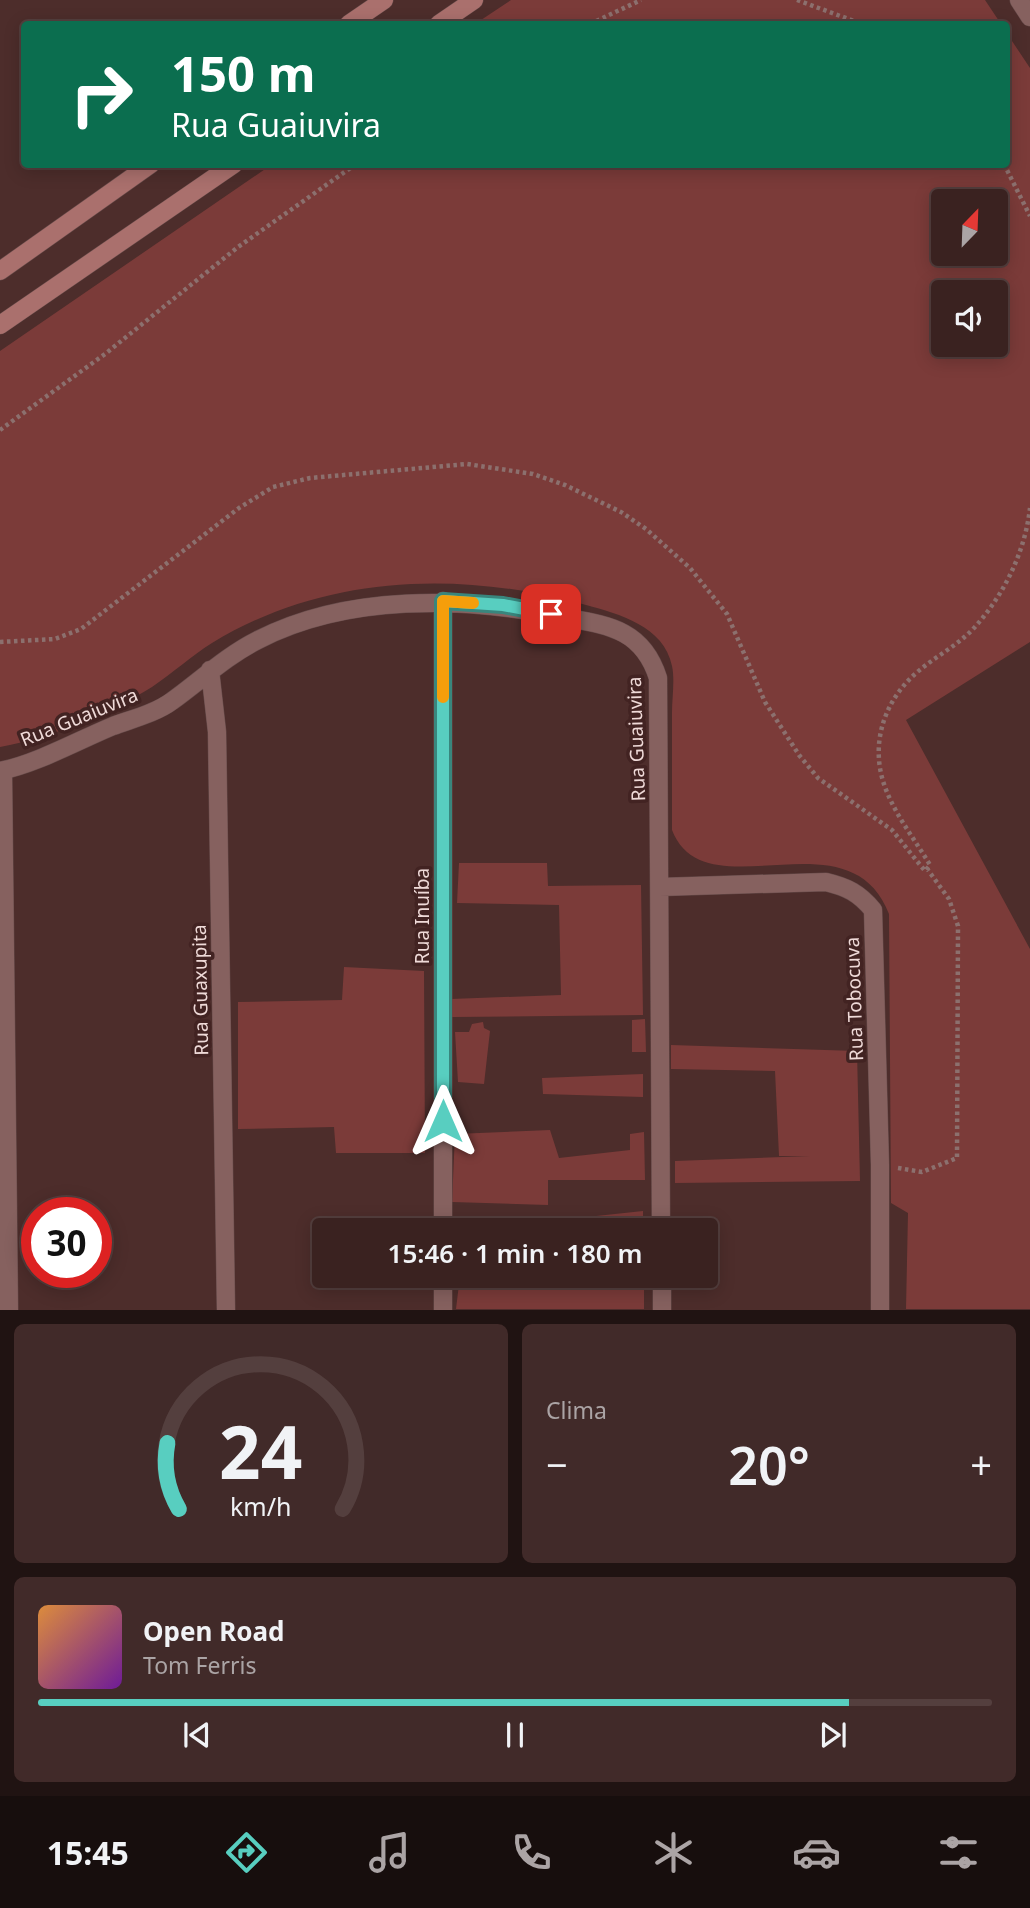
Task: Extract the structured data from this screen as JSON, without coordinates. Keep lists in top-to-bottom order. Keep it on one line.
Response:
{"streets":{"street":["Rua Guaiuvira","Rua Inuíba","Rua Guaxupita","Rua Tobocuva"]},"crossings":[["Rua Guaiuvira","Rua Inuíba"],["Rua Guaiuvira","Rua Guaxupita"],["Rua Guaiuvira","Rua Tobocuva"]],"north":"top right","page":{"turn":["150 m","Rua Guaiuvira"],"limit":"30","trip":"15:46 · 1 min · 180 m","tile":"Clima","heat":["−","20°","+"],"song":["Open Road","Tom Ferris"],"tabs":"15:45","gauge":["24","km/h"]}}
